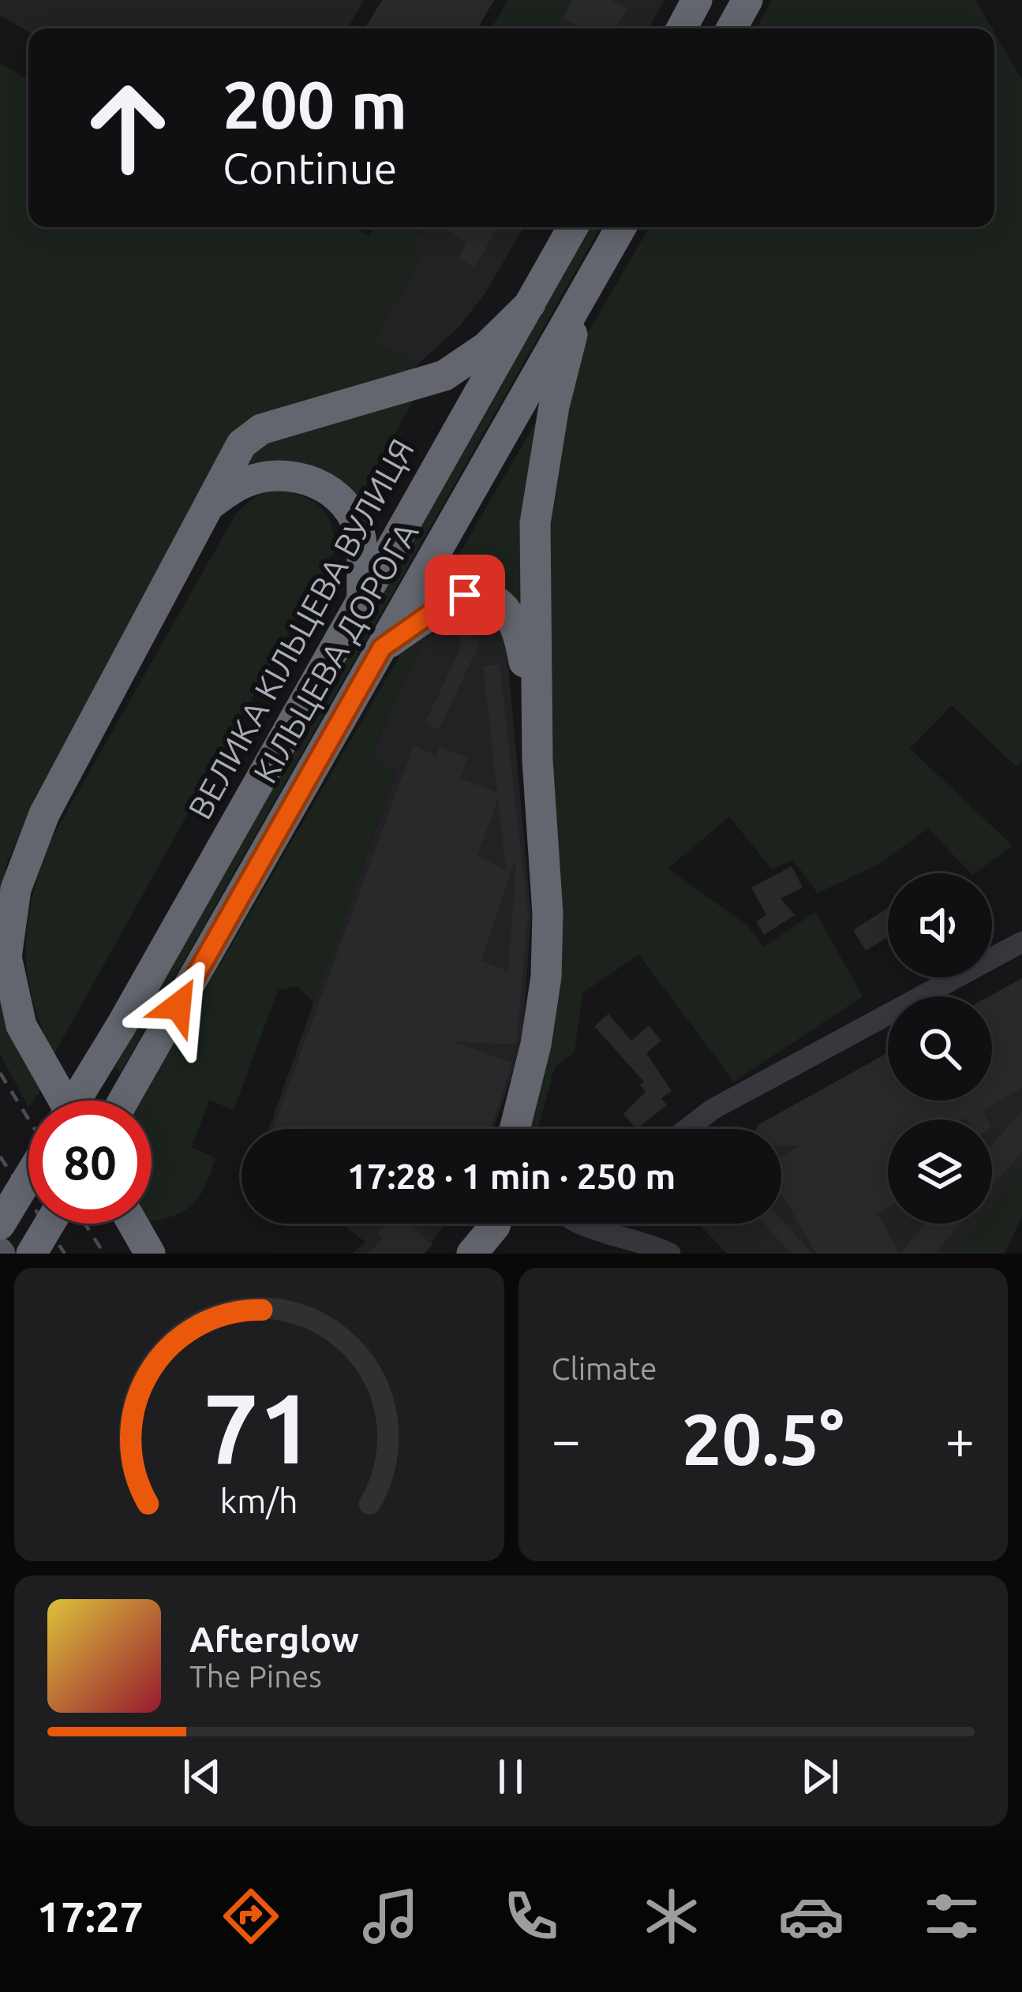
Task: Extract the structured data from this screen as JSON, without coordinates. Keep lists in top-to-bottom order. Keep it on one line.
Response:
{"streets":{"highway":["ВЕЛИКА КІЛЬЦЕВА ВУЛИЦЯ","КІЛЬЦЕВА ДОРОГА"]},"page":{"turn":["200 m","Continue"],"limit":"80","trip":"17:28 · 1 min · 250 m","tile":"Climate","heat":["−","20.5°","+"],"song":["Afterglow","The Pines"],"tabs":"17:27","gauge":["71","km/h"]}}
